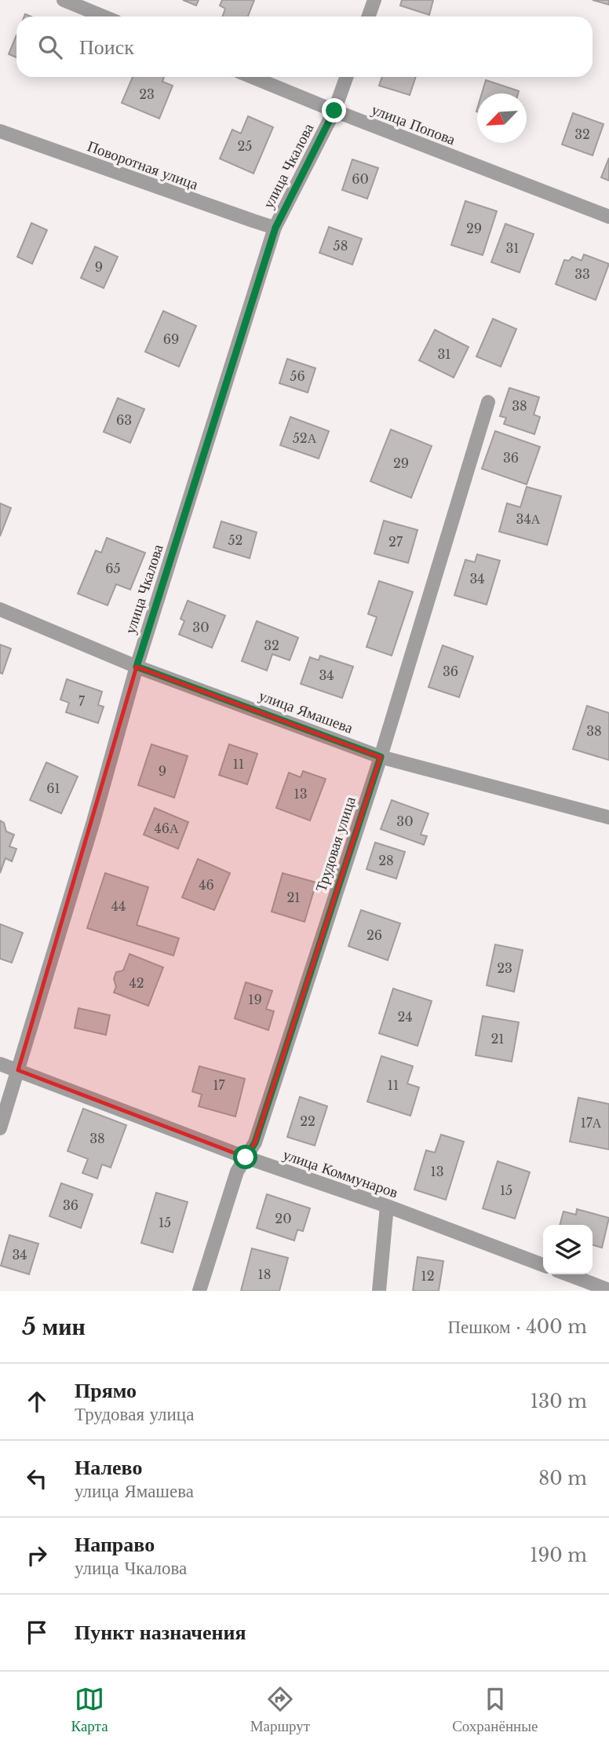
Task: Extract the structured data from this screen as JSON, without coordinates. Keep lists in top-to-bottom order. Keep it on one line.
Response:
{"streets":{"street":["улица Попова","Поворотная улица","улица Чкалова","улица Ямашева","Трудовая улица","улица Коммунаров"]},"crossings":[["улица Попова","улица Чкалова"],["Поворотная улица","улица Чкалова"],["улица Чкалова","улица Ямашева"],["улица Чкалова","улица Коммунаров"],["улица Ямашева","Трудовая улица"],["Трудовая улица","улица Коммунаров"]],"house_numbers":["23","32","25","60","29","58","31","9","33","69","31","56","38","63","52А","36","29","34А","52","27","65","34","30","32","36","34","7","38","11","9","61","13","30","46А","28","46","21","44","26","23","42","19","24","21","17","11","22","17А","38","13","15","36","20","15","34","18","12"],"north":"bottom left","page":{"search":"Поиск","heading":["5 мин","Пешком · 400 m"],"list":[["Прямо","Трудовая улица","130 m"],["Налево","улица Ямашева","80 m"],["Направо","улица Чкалова","190 m"],"Пункт назначения"],"nav":["Карта","Маршрут","Сохранённые"]}}
